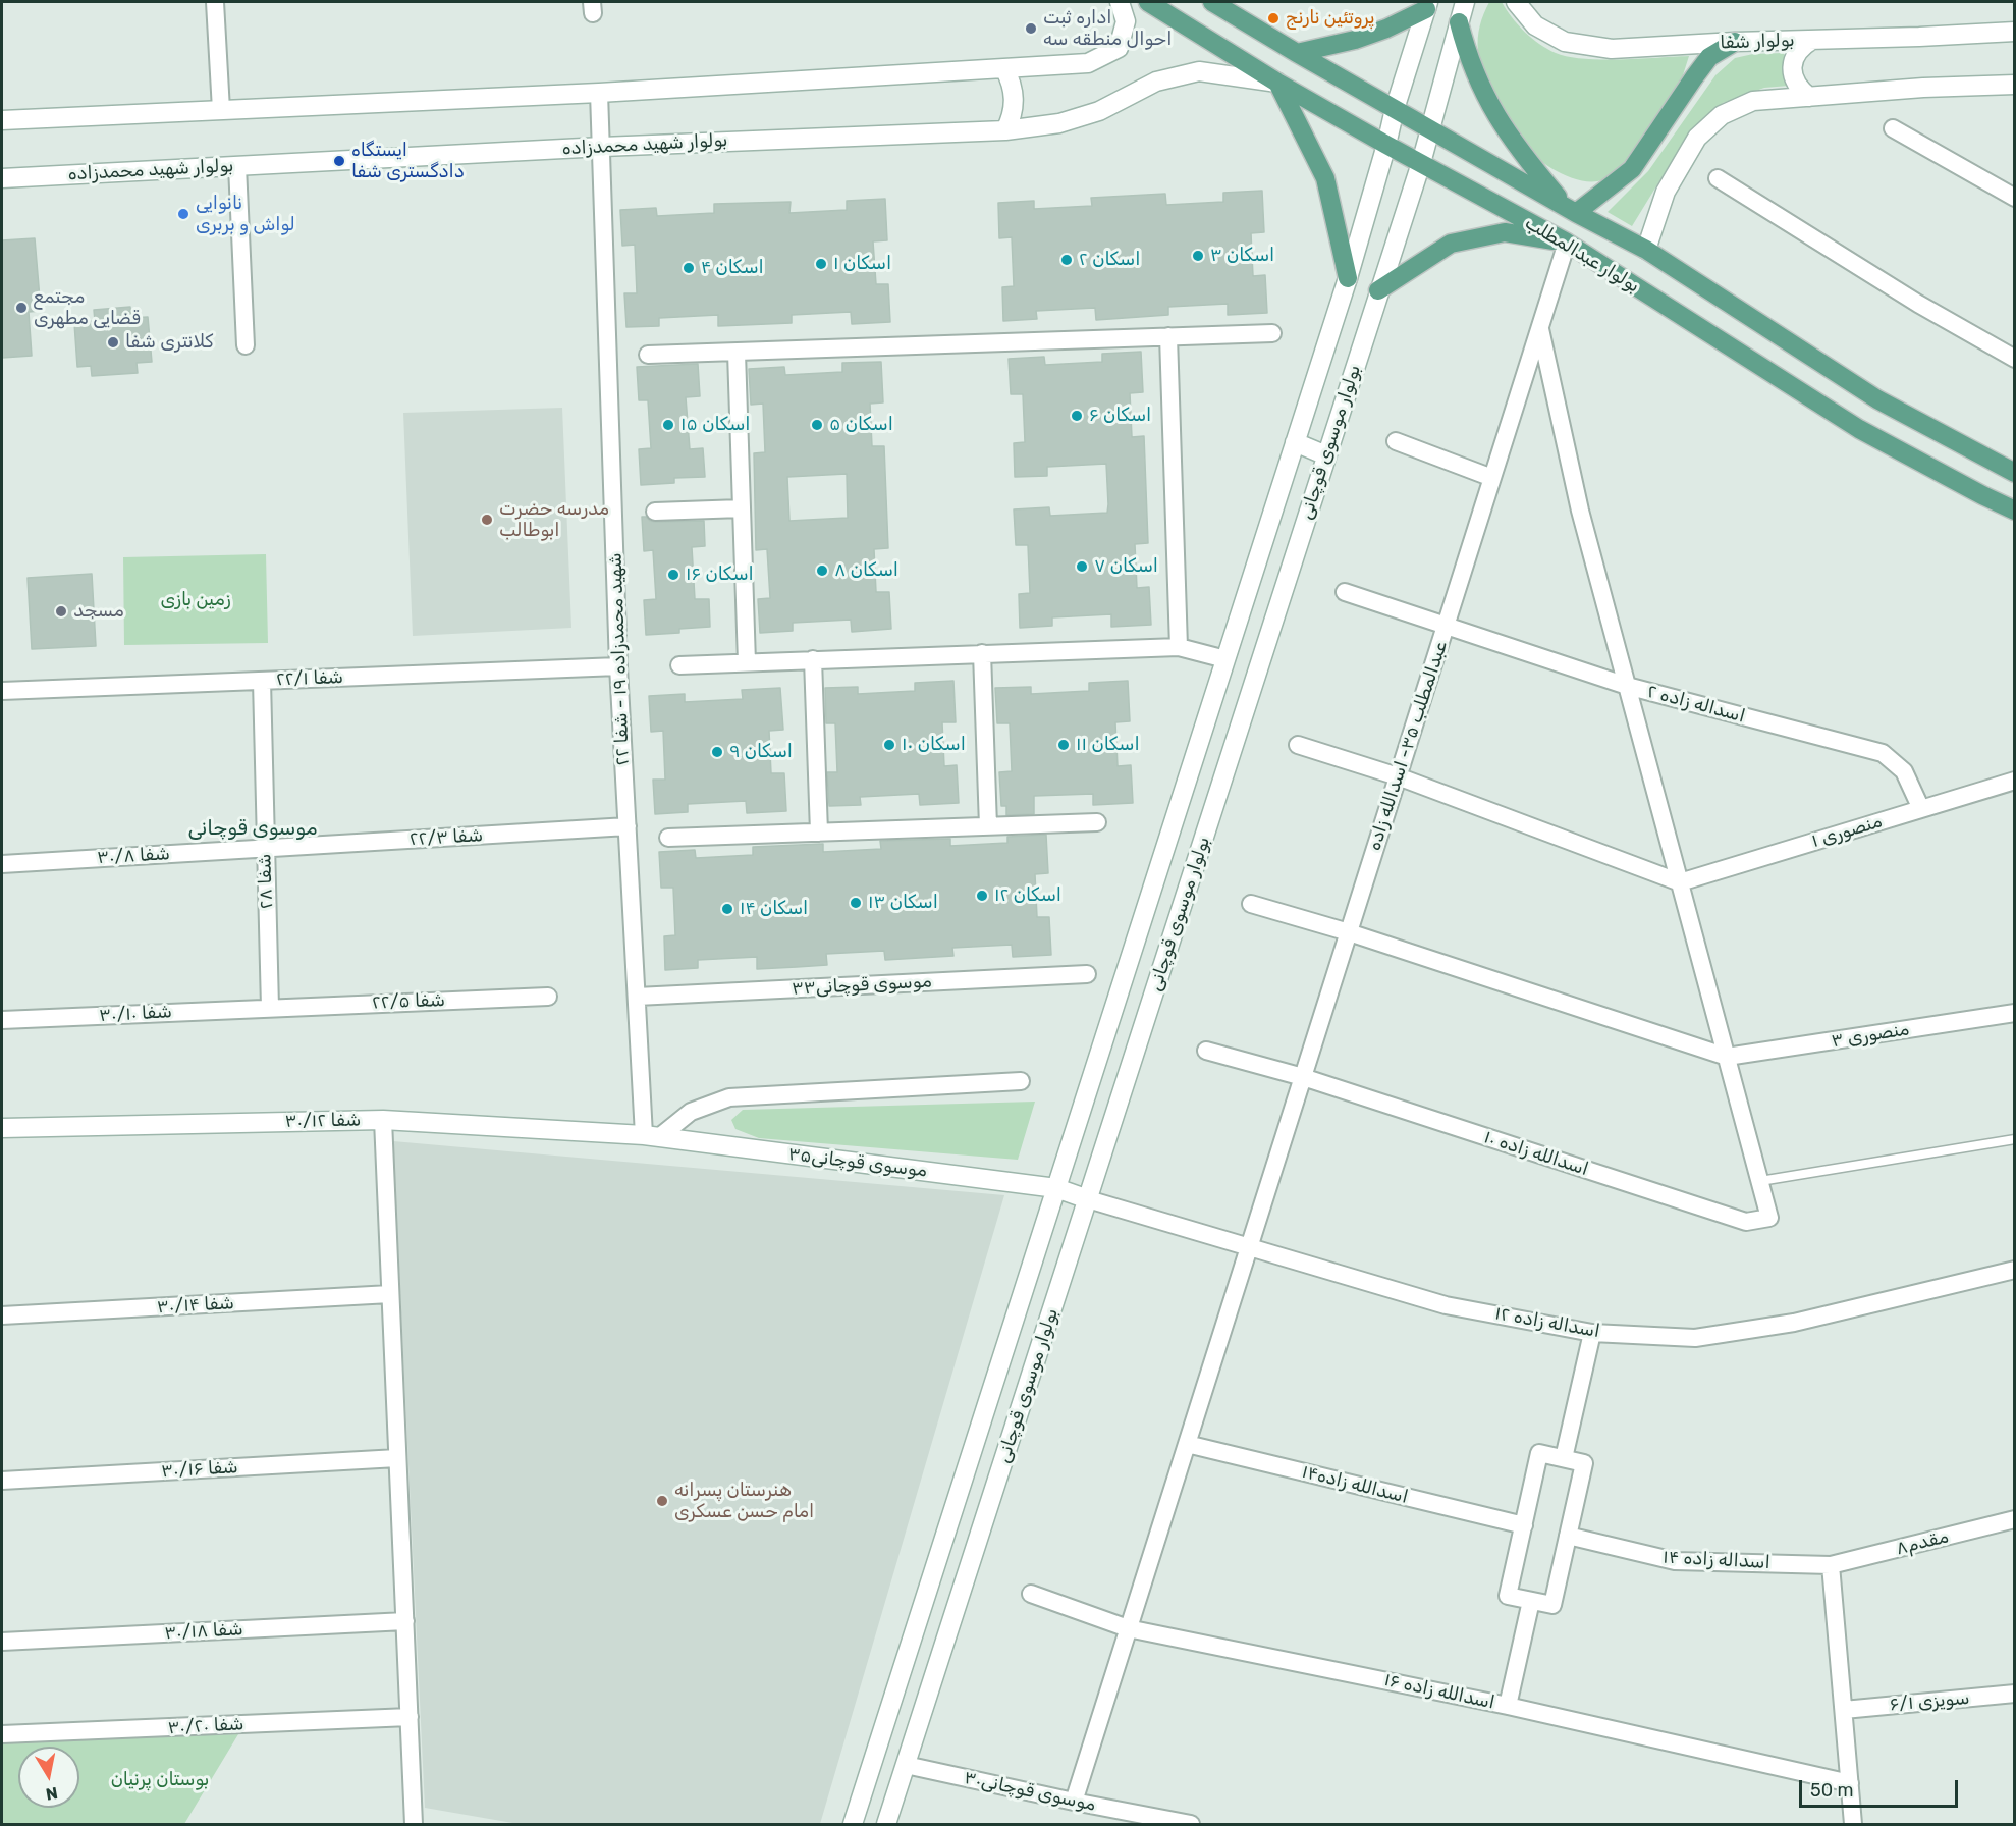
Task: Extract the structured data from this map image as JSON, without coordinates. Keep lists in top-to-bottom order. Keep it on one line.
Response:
{"streets":{"main road":["بولوار عبدالمطلب"],"street":["بولوار شفا","بولوار شهید محمدزاده","بولوار موسوی قوچانی","شهید محمدزاده ۱۹ - شفا ۲۲","۲۲/۱ شفا","اسداله زاده ۲","عبدالمطلب ۳۵- اسدالله زاده","منصوری ۱","شفا ۲۲/۳","شفا ۳۰/۸","شفا ۲۸","موسوی قوچانی۳۳","شفا ۲۲/۵","شفا ۳۰/۱۰","منصوری ۳","شفا ۳۰/۱۲","اسدالله زاده ۱۰","موسوی قوچانی۳۵","شفا ۳۰/۱۴","اسداله زاده ۱۲","شفا ۳۰/۱۶","اسدالله زاده۱۴","مقدم۸","اسداله زاده ۱۴","شفا ۳۰/۱۸","اسدالله زاده ۱۶","سویزی ۶/۱","شفا ۳۰/۲۰","موسوی قوچانی۳۰"]},"crossings":[["بولوار شهید محمدزاده","بولوار عبدالمطلب"],["بولوار شهید محمدزاده","شهید محمدزاده ۱۹ - شفا ۲۲"],["بولوار عبدالمطلب","بولوار موسوی قوچانی"],["بولوار عبدالمطلب","عبدالمطلب ۳۵- اسدالله زاده"],["بولوار موسوی قوچانی","موسوی قوچانی۳۵"],["بولوار موسوی قوچانی","اسداله زاده ۱۲"],["بولوار موسوی قوچانی","موسوی قوچانی۳۰"],["شهید محمدزاده ۱۹ - شفا ۲۲","۲۲/۱ شفا"],["شهید محمدزاده ۱۹ - شفا ۲۲","شفا ۲۲/۳"],["شهید محمدزاده ۱۹ - شفا ۲۲","موسوی قوچانی۳۳"],["شهید محمدزاده ۱۹ - شفا ۲۲","شفا ۳۰/۱۲"],["شهید محمدزاده ۱۹ - شفا ۲۲","موسوی قوچانی۳۵"],["۲۲/۱ شفا","شفا ۲۸"],["اسداله زاده ۲","عبدالمطلب ۳۵- اسدالله زاده"],["اسداله زاده ۲","منصوری ۱"],["عبدالمطلب ۳۵- اسدالله زاده","اسدالله زاده ۱۰"],["عبدالمطلب ۳۵- اسدالله زاده","اسداله زاده ۱۲"],["عبدالمطلب ۳۵- اسدالله زاده","اسدالله زاده۱۴"],["عبدالمطلب ۳۵- اسدالله زاده","اسدالله زاده ۱۶"],["عبدالمطلب ۳۵- اسدالله زاده","موسوی قوچانی۳۰"],["شفا ۲۲/۳","شفا ۳۰/۸"],["شفا ۲۲/۳","شفا ۲۸"],["شفا ۳۰/۸","شفا ۲۸"],["شفا ۲۸","شفا ۲۲/۵"],["شفا ۲۸","شفا ۳۰/۱۰"],["شفا ۲۲/۵","شفا ۳۰/۱۰"],["شفا ۳۰/۱۲","موسوی قوچانی۳۵"],["موسوی قوچانی۳۵","اسداله زاده ۱۲"],["مقدم۸","اسداله زاده ۱۴"]],"districts":["موسوی قوچانی"],"parks":["زمین بازی","بوستان پرنیان"],"places":["پروتئین نارنج","اداره ثبت احوال منطقه سه","ایستگاه دادگستری شفا","نانوایی لواش و بربری","اسکان ۳","اسکان ۲","اسکان ۱","اسکان ۴","مجتمع قضایی مطهری","کلانتری شفا","اسکان ۶","اسکان ۱۵","اسکان ۵","مدرسه حضرت ابوطالب","اسکان ۷","اسکان ۸","اسکان ۱۶","مسجد","اسکان ۱۰","اسکان ۱۱","اسکان ۹","اسکان ۱۲","اسکان ۱۳","اسکان ۱۴","هنرستان پسرانه امام حسن عسکری"],"scale_bar":"50 m","north":"bottom"}
